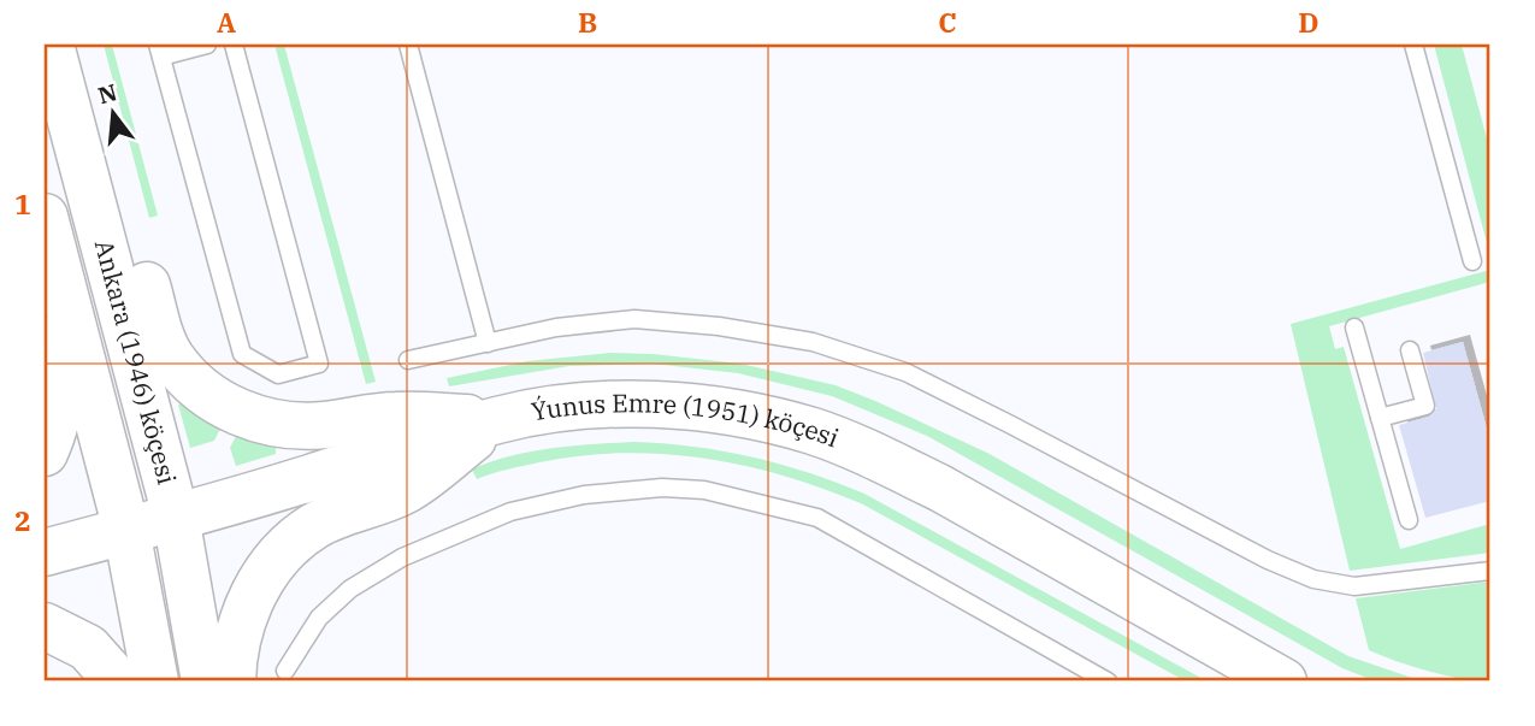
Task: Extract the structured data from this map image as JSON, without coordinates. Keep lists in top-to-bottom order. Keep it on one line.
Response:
{"streets":{"main road":["Ankara (1946) köçesi","Ýunus Emre (1951) köçesi"]},"crossings":[["Ankara (1946) köçesi","Ýunus Emre (1951) köçesi"]],"north":"top","grid":{"columns":["A","B","C","D"],"rows":["1","2"]}}
